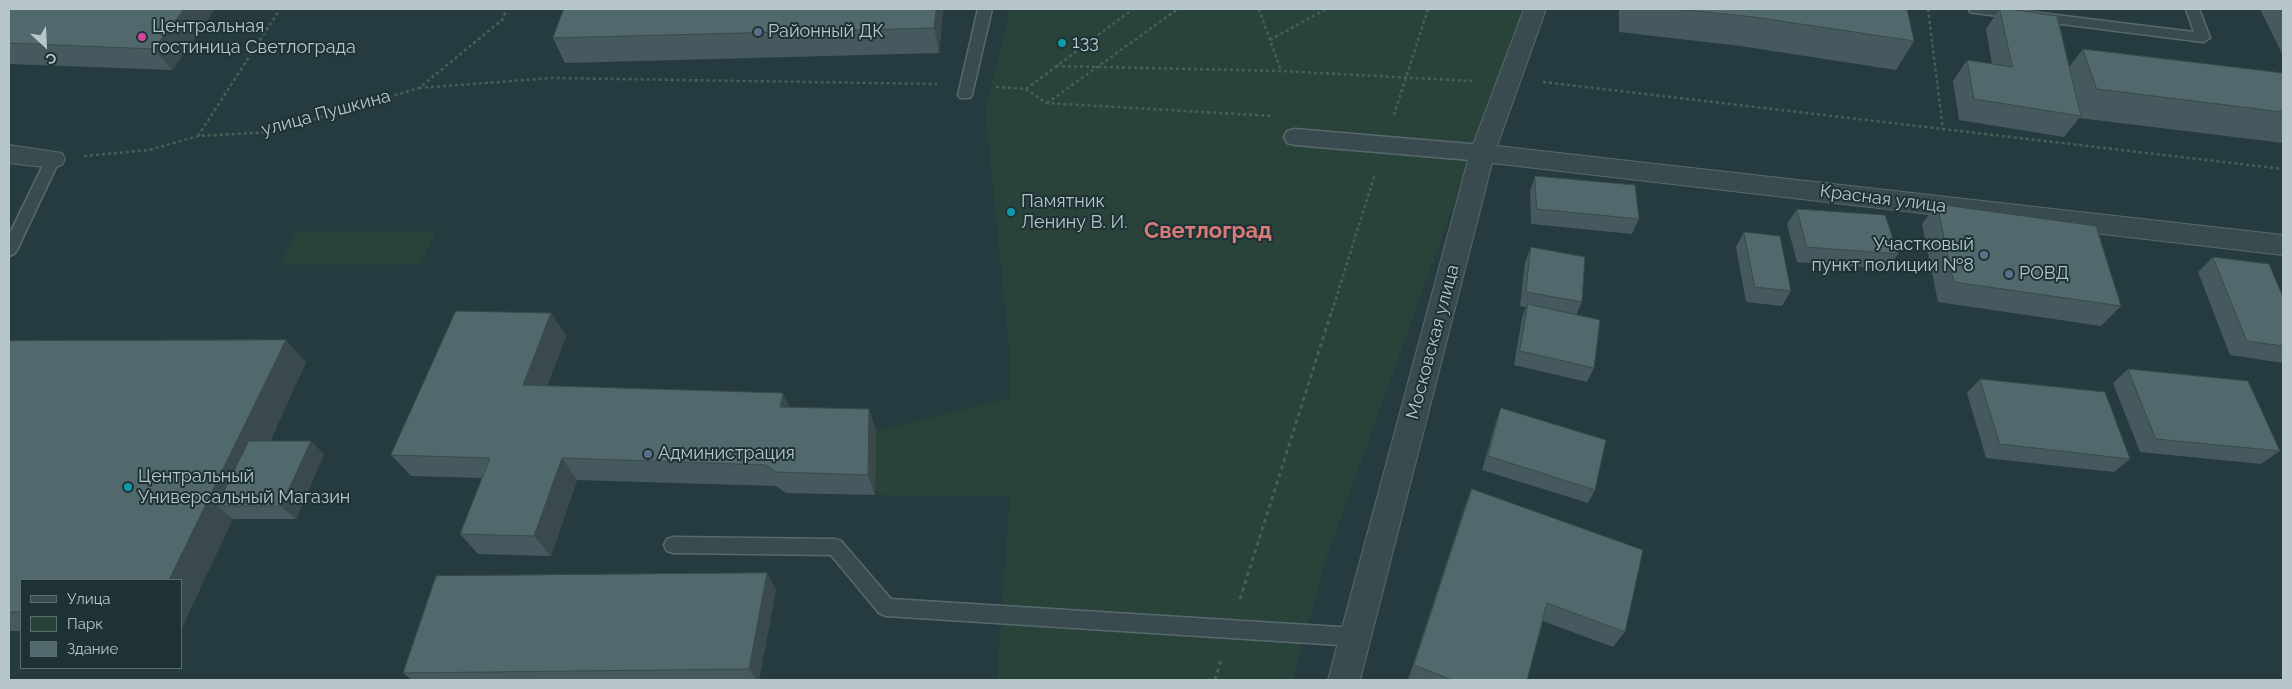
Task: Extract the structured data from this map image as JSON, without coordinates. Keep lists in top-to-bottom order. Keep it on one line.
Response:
{"streets":{"street":["Красная улица","Московская улица"],"path":["улица Пушкина"]},"crossings":[["Красная улица","Московская улица"]],"districts":["Светлоград"],"places":["Районный ДК","Центральная гостиница Светлограда","133","Памятник Ленину В. И.","Участковый пункт полиции №8","РОВД","Администрация","Центральный Универсальный Магазин"],"legend":["Улица","Парк","Здание"],"north":"bottom right"}
